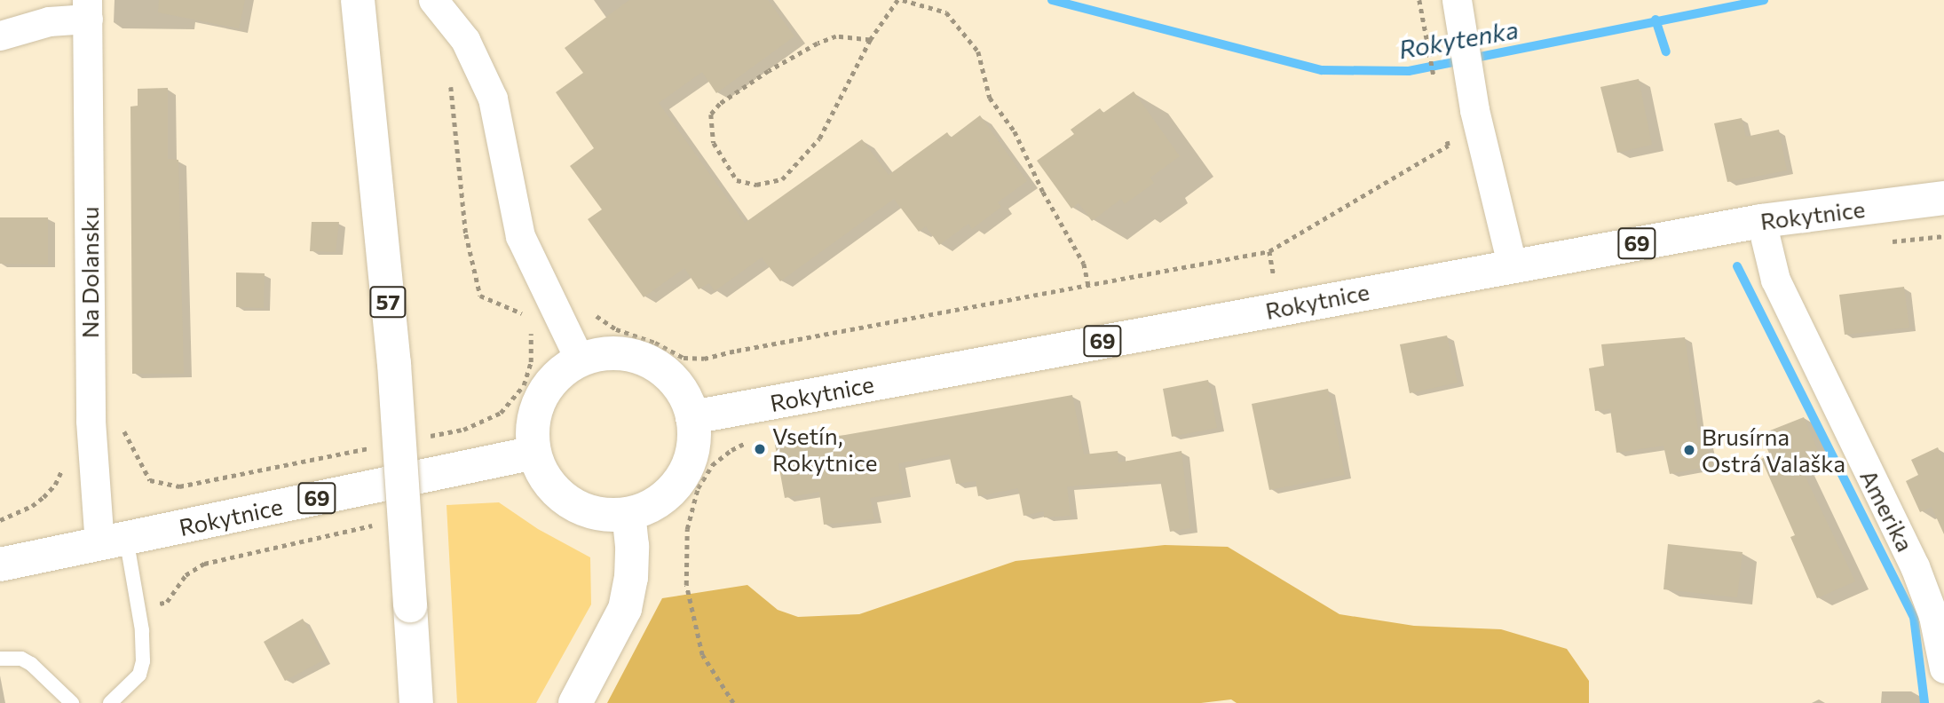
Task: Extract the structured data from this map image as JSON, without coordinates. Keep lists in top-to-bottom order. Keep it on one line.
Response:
{"streets":{"main road":["Rokytnice","69","57"],"street":["Na Dolansku","Amerika"]},"crossings":[["Rokytnice","Na Dolansku"],["Rokytnice","Amerika"]],"water":["Rokytenka"],"places":["Vsetín, Rokytnice","Brusírna Ostrá Valaška"]}
